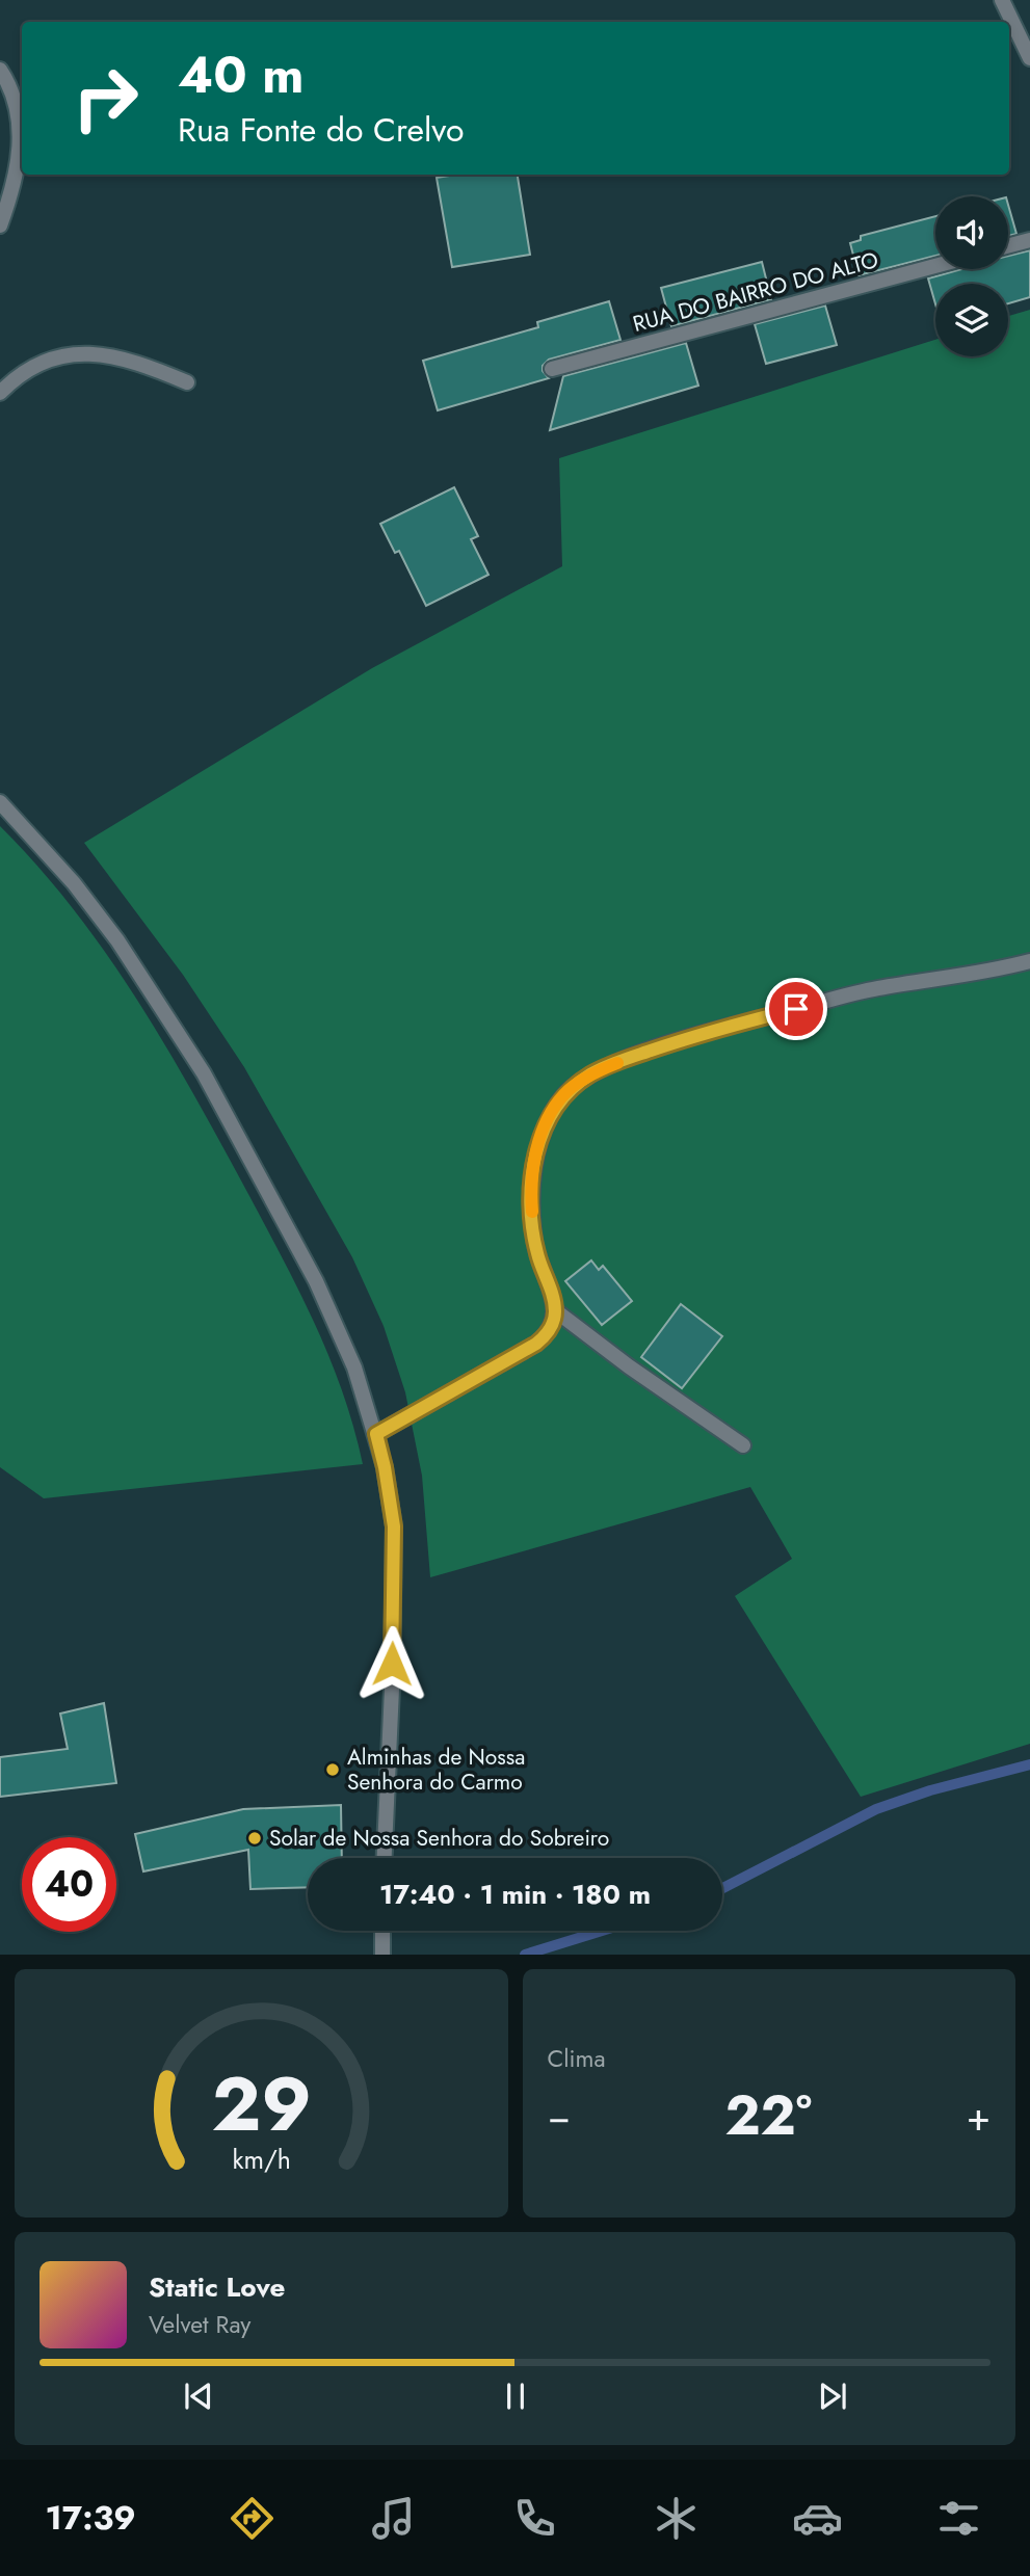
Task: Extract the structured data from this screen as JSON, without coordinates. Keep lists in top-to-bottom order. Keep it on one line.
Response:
{"streets":{"street":["RUA DO BAIRRO DO ALTO"]},"places":["Alminhas de Nossa Senhora do Carmo","Solar de Nossa Senhora do Sobreiro"],"page":{"turn":["40 m","Rua Fonte do Crelvo"],"limit":"40","trip":"17:40 · 1 min · 180 m","tile":"Clima","heat":["−","22°","+"],"song":["Static Love","Velvet Ray"],"tabs":"17:39","gauge":["29","km/h"]}}
